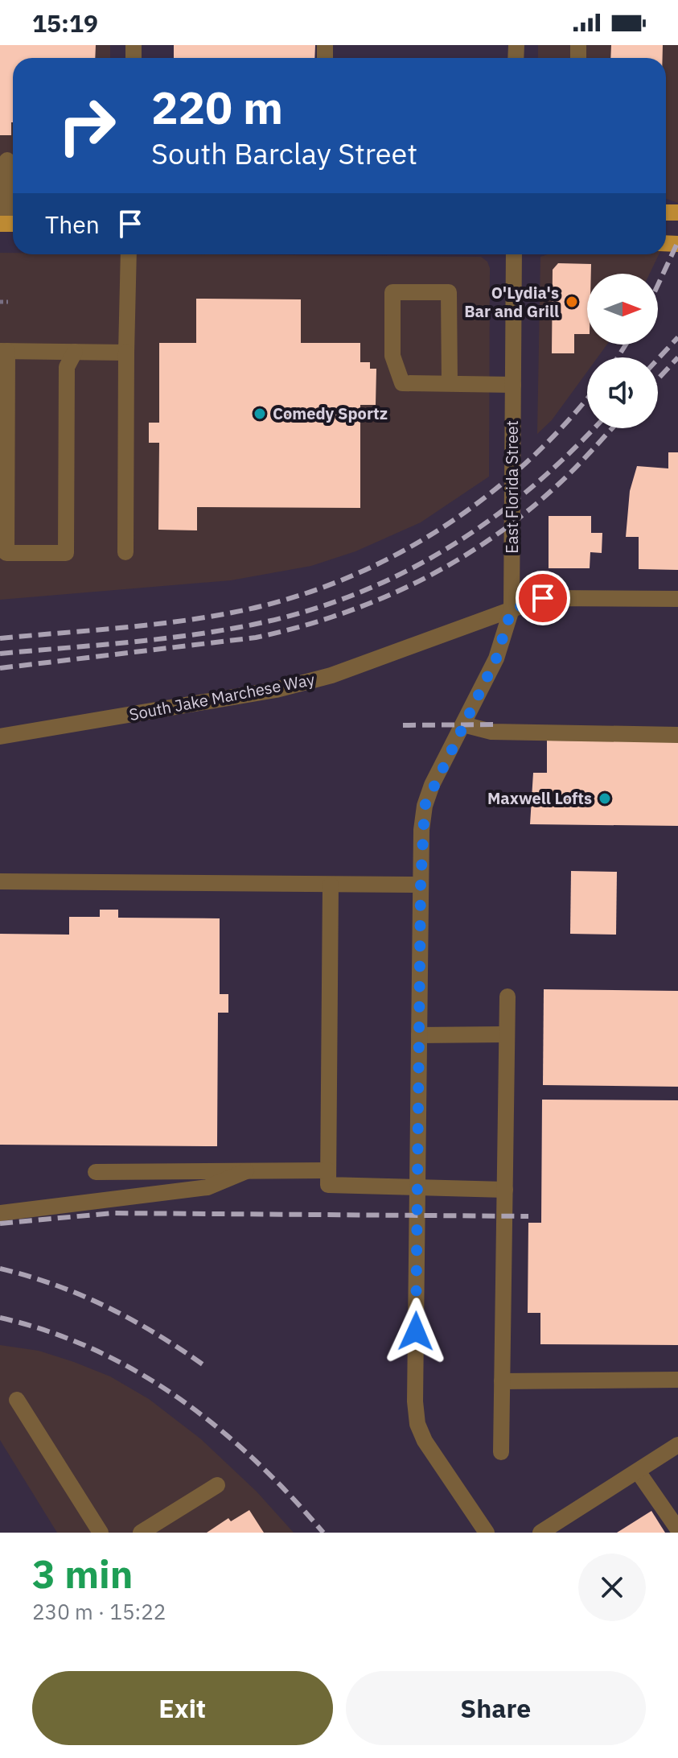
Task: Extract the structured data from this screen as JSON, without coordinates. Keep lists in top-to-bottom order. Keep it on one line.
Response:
{"streets":{"street":["East Florida Street","South Jake Marchese Way"]},"crossings":[["East Florida Street","South Jake Marchese Way"]],"places":["O'Lydia's Bar and Grill","Comedy Sportz","Maxwell Lofts"],"north":"right","page":{"status":"15:19","turn":["220 m","South Barclay Street"],"then":"Then","heading":["3 min","230 m · 15:22"],"buttons":["Exit","Share"]}}
